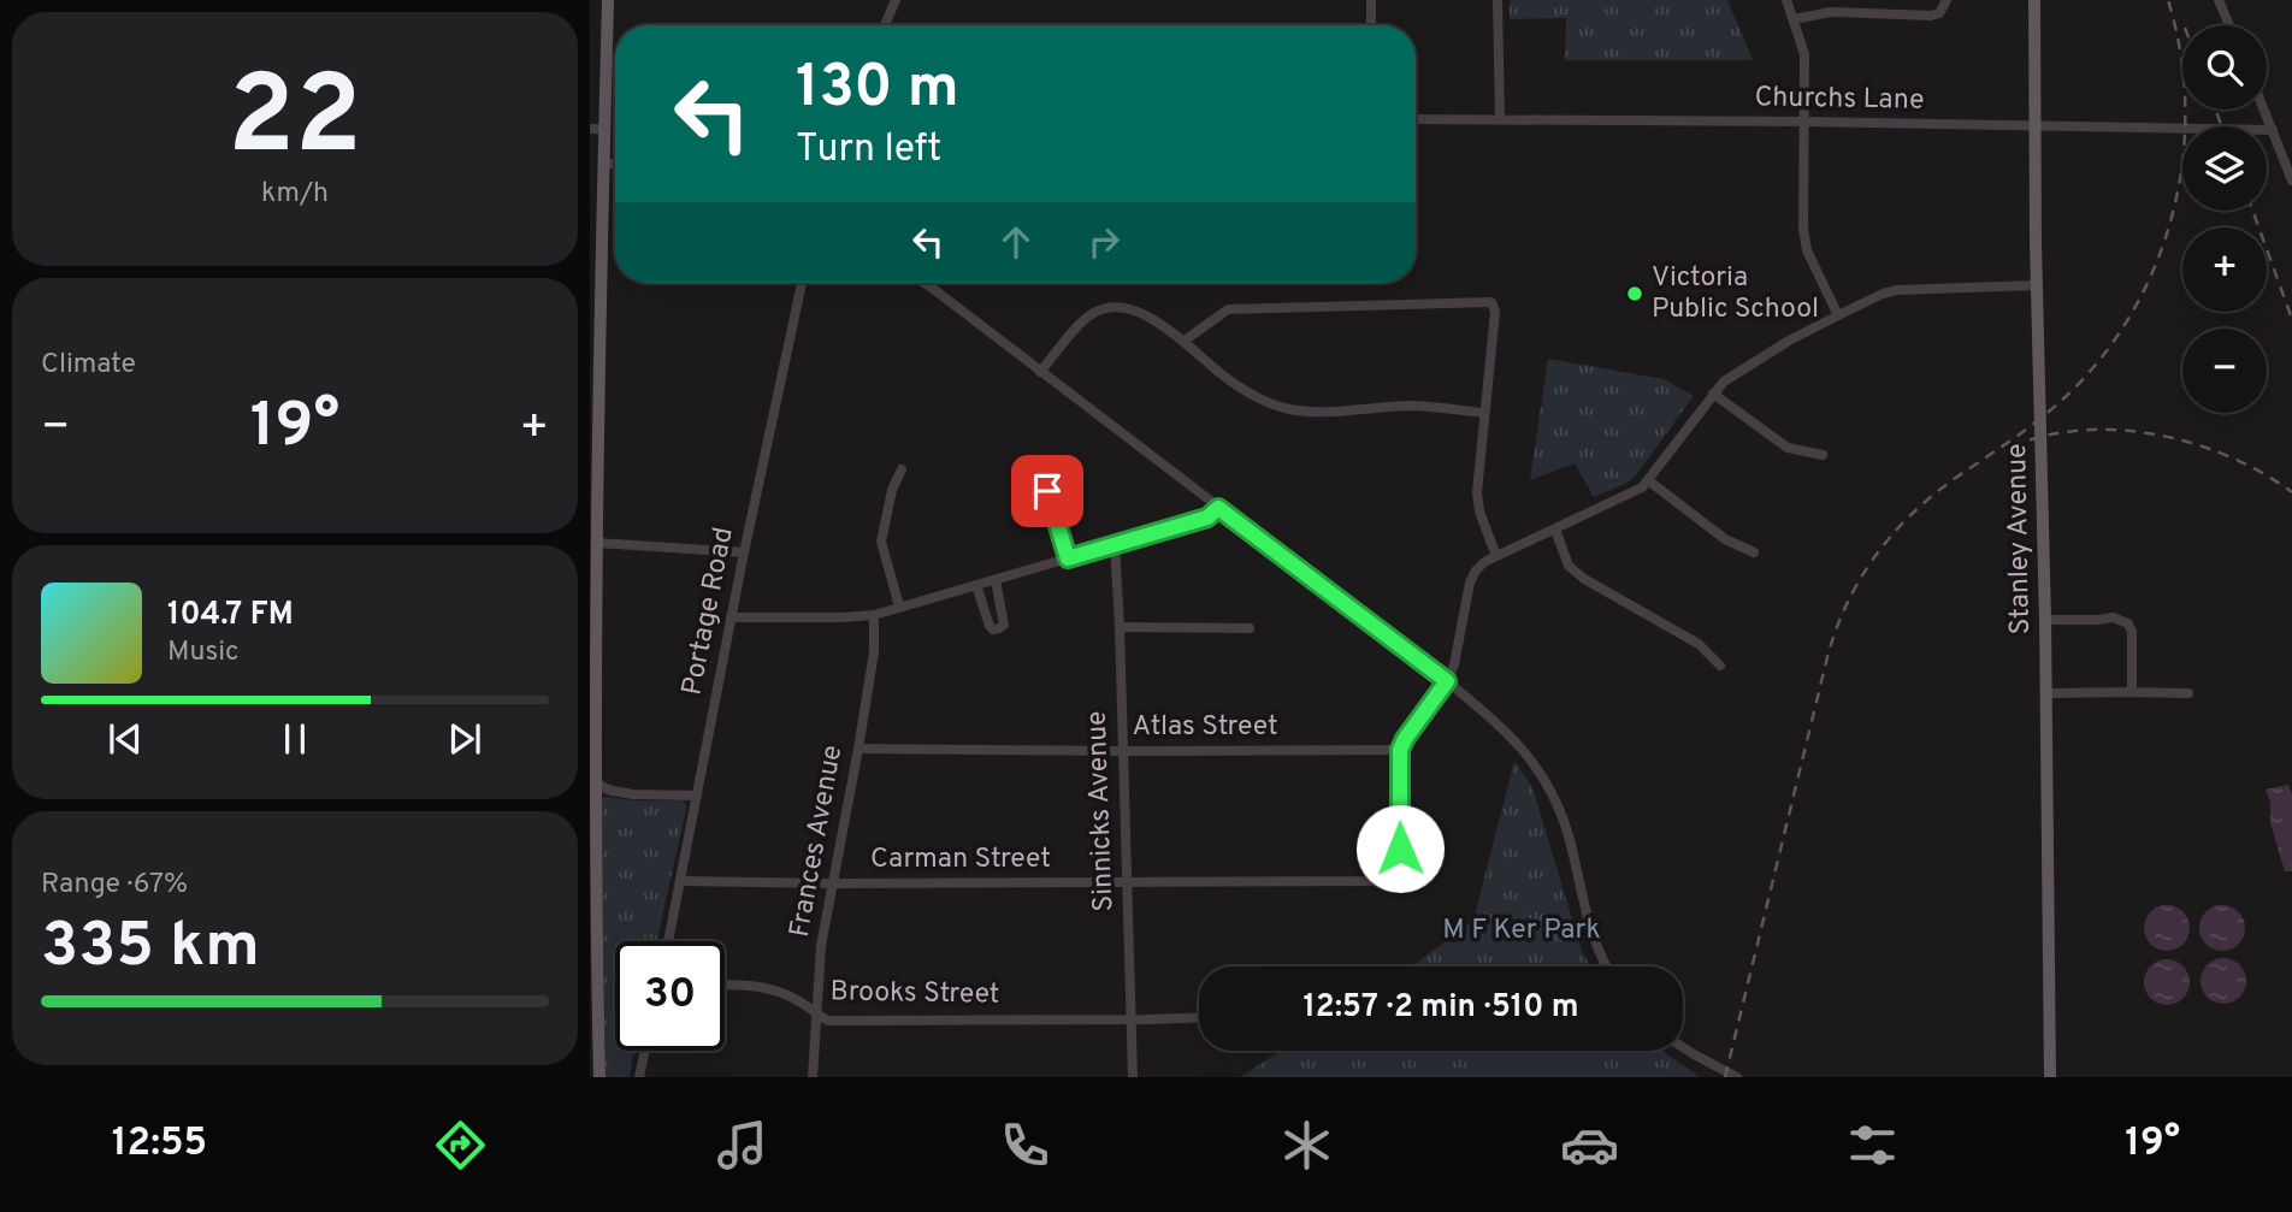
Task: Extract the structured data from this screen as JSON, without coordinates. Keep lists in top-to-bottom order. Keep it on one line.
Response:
{"streets":{"main road":["Stanley Avenue"],"street":["Churchs Lane","Portage Road","Atlas Street","Sinnicks Avenue","Frances Avenue","Carman Street","Brooks Street"]},"crossings":[["Churchs Lane","Stanley Avenue"],["Portage Road","Carman Street"],["Atlas Street","Sinnicks Avenue"],["Atlas Street","Frances Avenue"],["Atlas Street","Carman Street"],["Sinnicks Avenue","Carman Street"],["Sinnicks Avenue","Brooks Street"],["Frances Avenue","Carman Street"],["Frances Avenue","Brooks Street"]],"parks":["M F Ker Park"],"places":["Victoria Public School"],"page":{"tile":[["22","km/h"],"Climate",["Range · 67%","335 km"]],"map_buttons":["+","−"],"turn":["130 m","Turn left"],"heat":["−","19°","+"],"song":["104.7 FM","Music"],"limit":"30","trip":"12:57 · 2 min · 510 m","tabs":["12:55","19°"]}}
